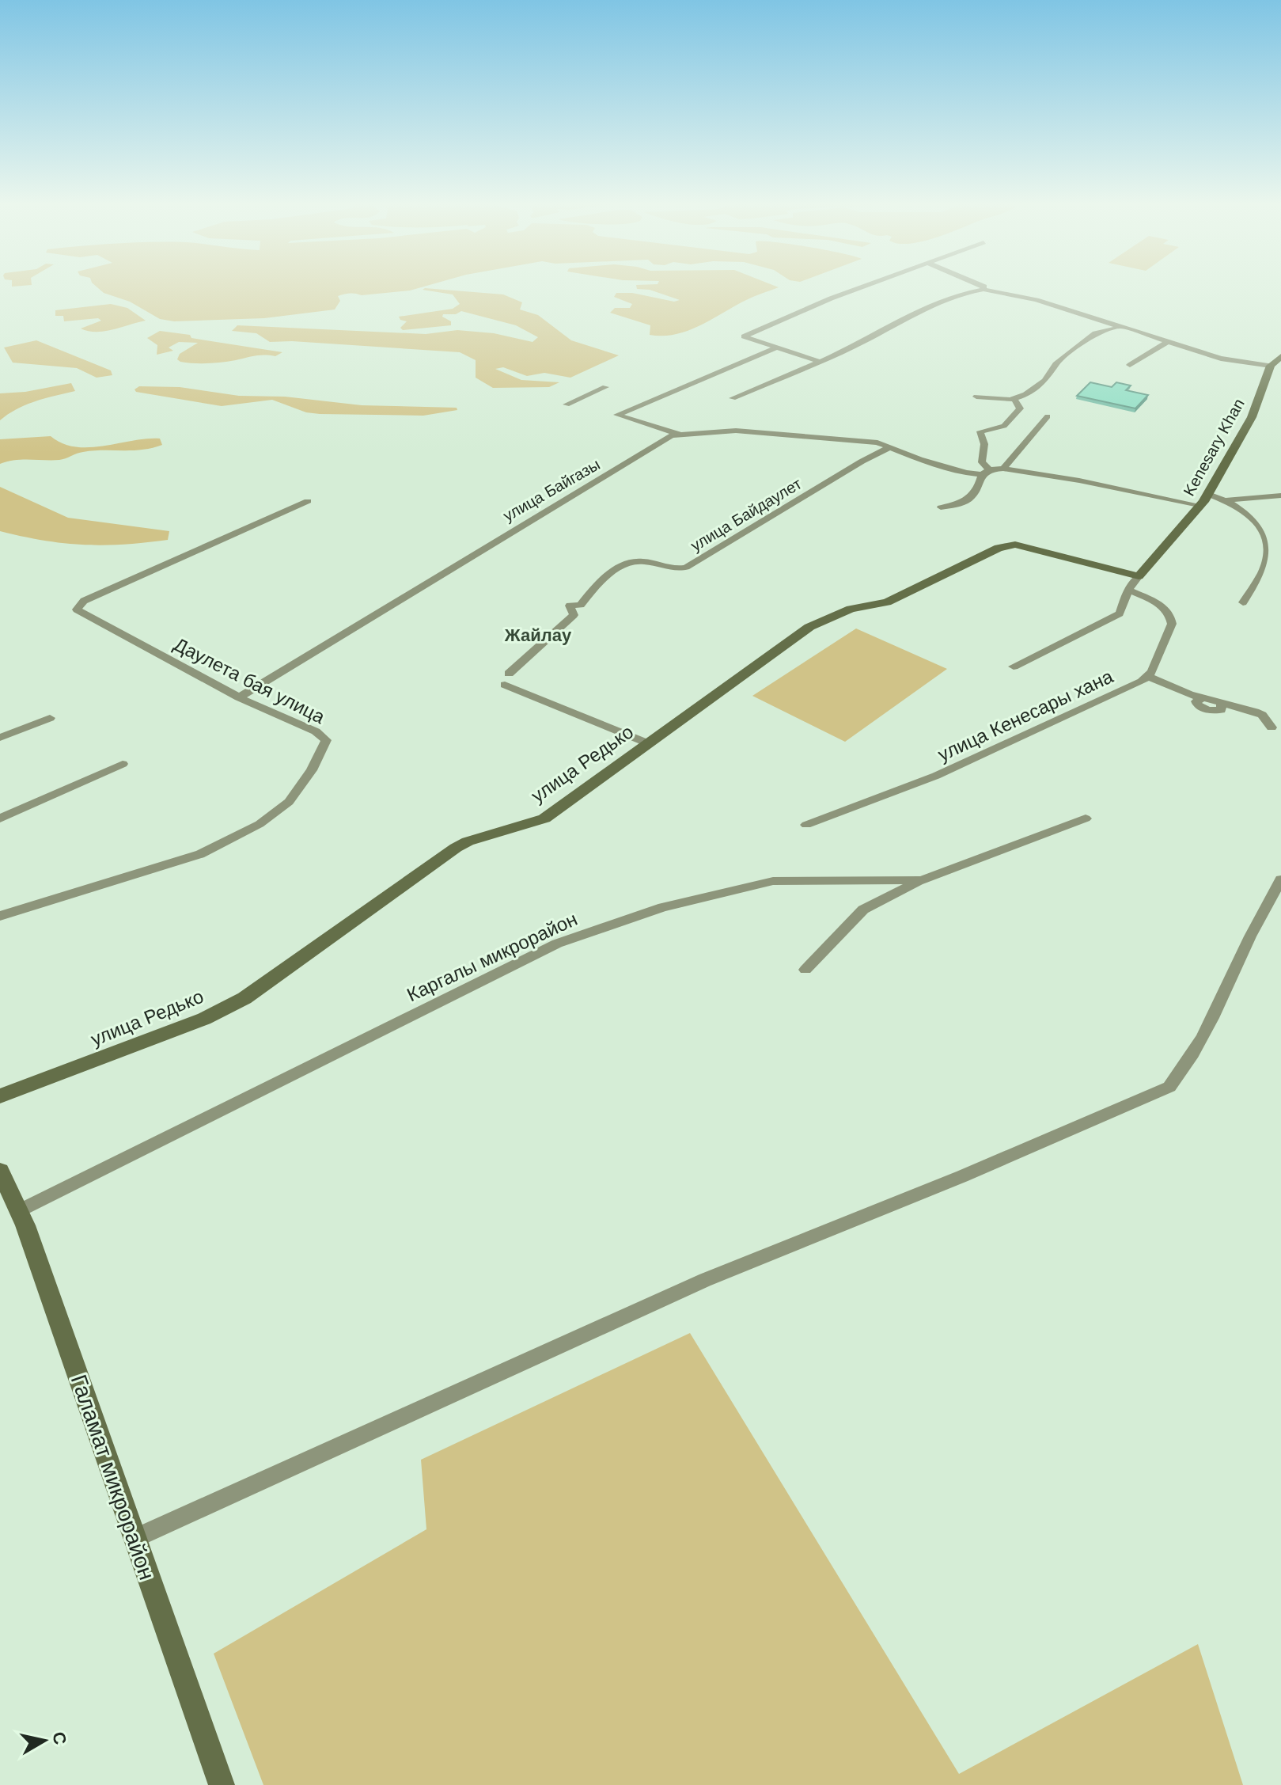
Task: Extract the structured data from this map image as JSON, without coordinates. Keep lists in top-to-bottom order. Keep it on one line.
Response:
{"streets":{"street":["Kenesary Khan","улица Байгазы","улица Байдаулет","Даулета бая улица","улица Кенесары хана","улица Редько","Каргалы микрорайон","Галамат микрорайон"]},"crossings":[["Kenesary Khan","улица Редько"],["улица Байгазы","Даулета бая улица"],["улица Байдаулет","улица Редько"],["Каргалы микрорайон","Галамат микрорайон"]],"districts":["Жайлау"],"north":"right"}
